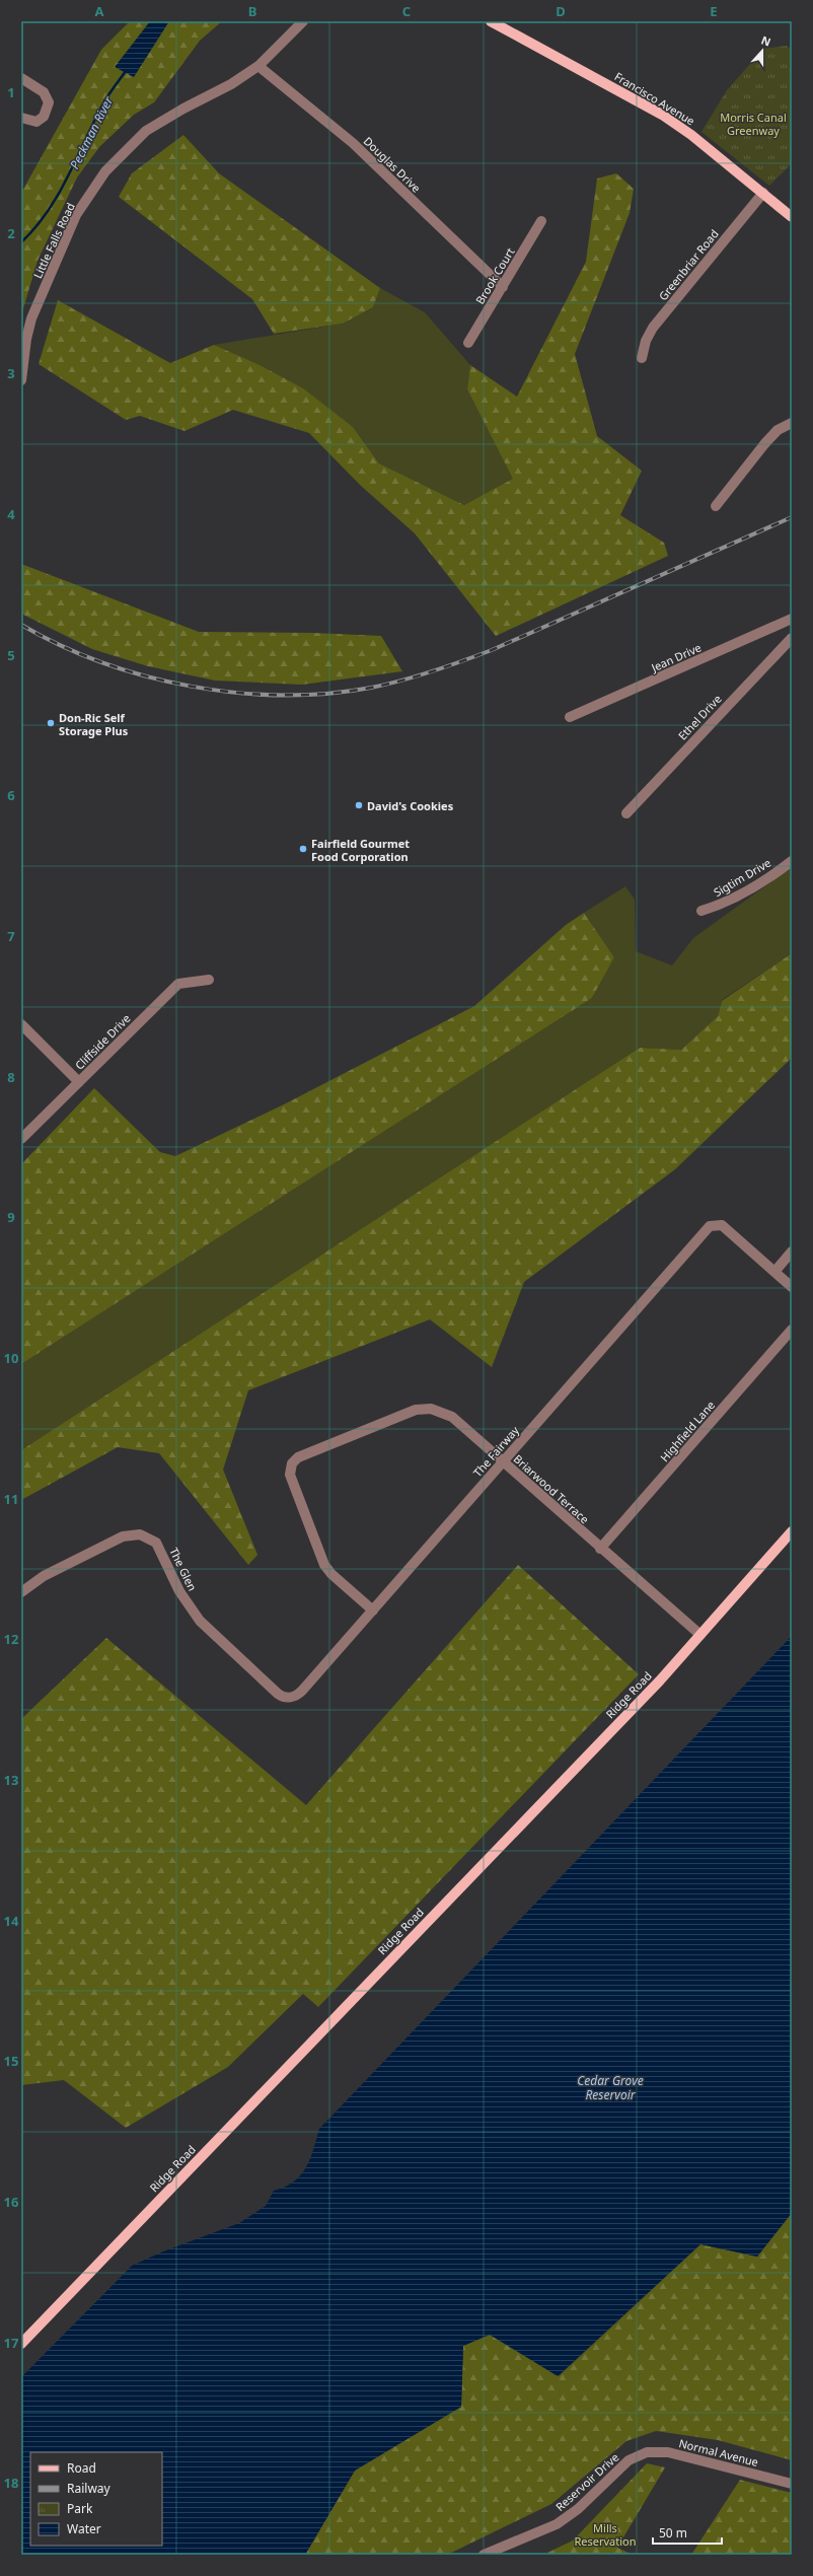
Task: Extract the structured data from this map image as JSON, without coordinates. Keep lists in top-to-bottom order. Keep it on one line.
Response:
{"streets":{"main road":["Francisco Avenue","Ridge Road"],"street":["Douglas Drive","Little Falls Road","Greenbriar Road","Brook Court","Jean Drive","Ethel Drive","Sigtim Drive","Cliffside Drive","Highfield Lane","The Fairway","Briarwood Terrace","The Glen","Normal Avenue","Reservoir Drive"]},"crossings":[["Francisco Avenue","Greenbriar Road"],["Douglas Drive","Little Falls Road"],["Douglas Drive","Brook Court"],["Highfield Lane","Briarwood Terrace"],["The Fairway","Briarwood Terrace"],["The Fairway","The Glen"],["Briarwood Terrace","Ridge Road"],["Normal Avenue","Reservoir Drive"]],"water":["Peckman River","Cedar Grove Reservoir"],"parks":["Morris Canal Greenway","Mills Reservation"],"places":["Don-Ric Self Storage Plus","David's Cookies","Fairfield Gourmet Food Corporation"],"legend":["Road","Railway","Park","Water"],"scale_bar":"50 m","north":"top","grid":{"columns":["A","B","C","D","E"],"rows":["1","2","3","4","5","6","7","8","9","10","11","12","13","14","15","16","17","18"]}}
